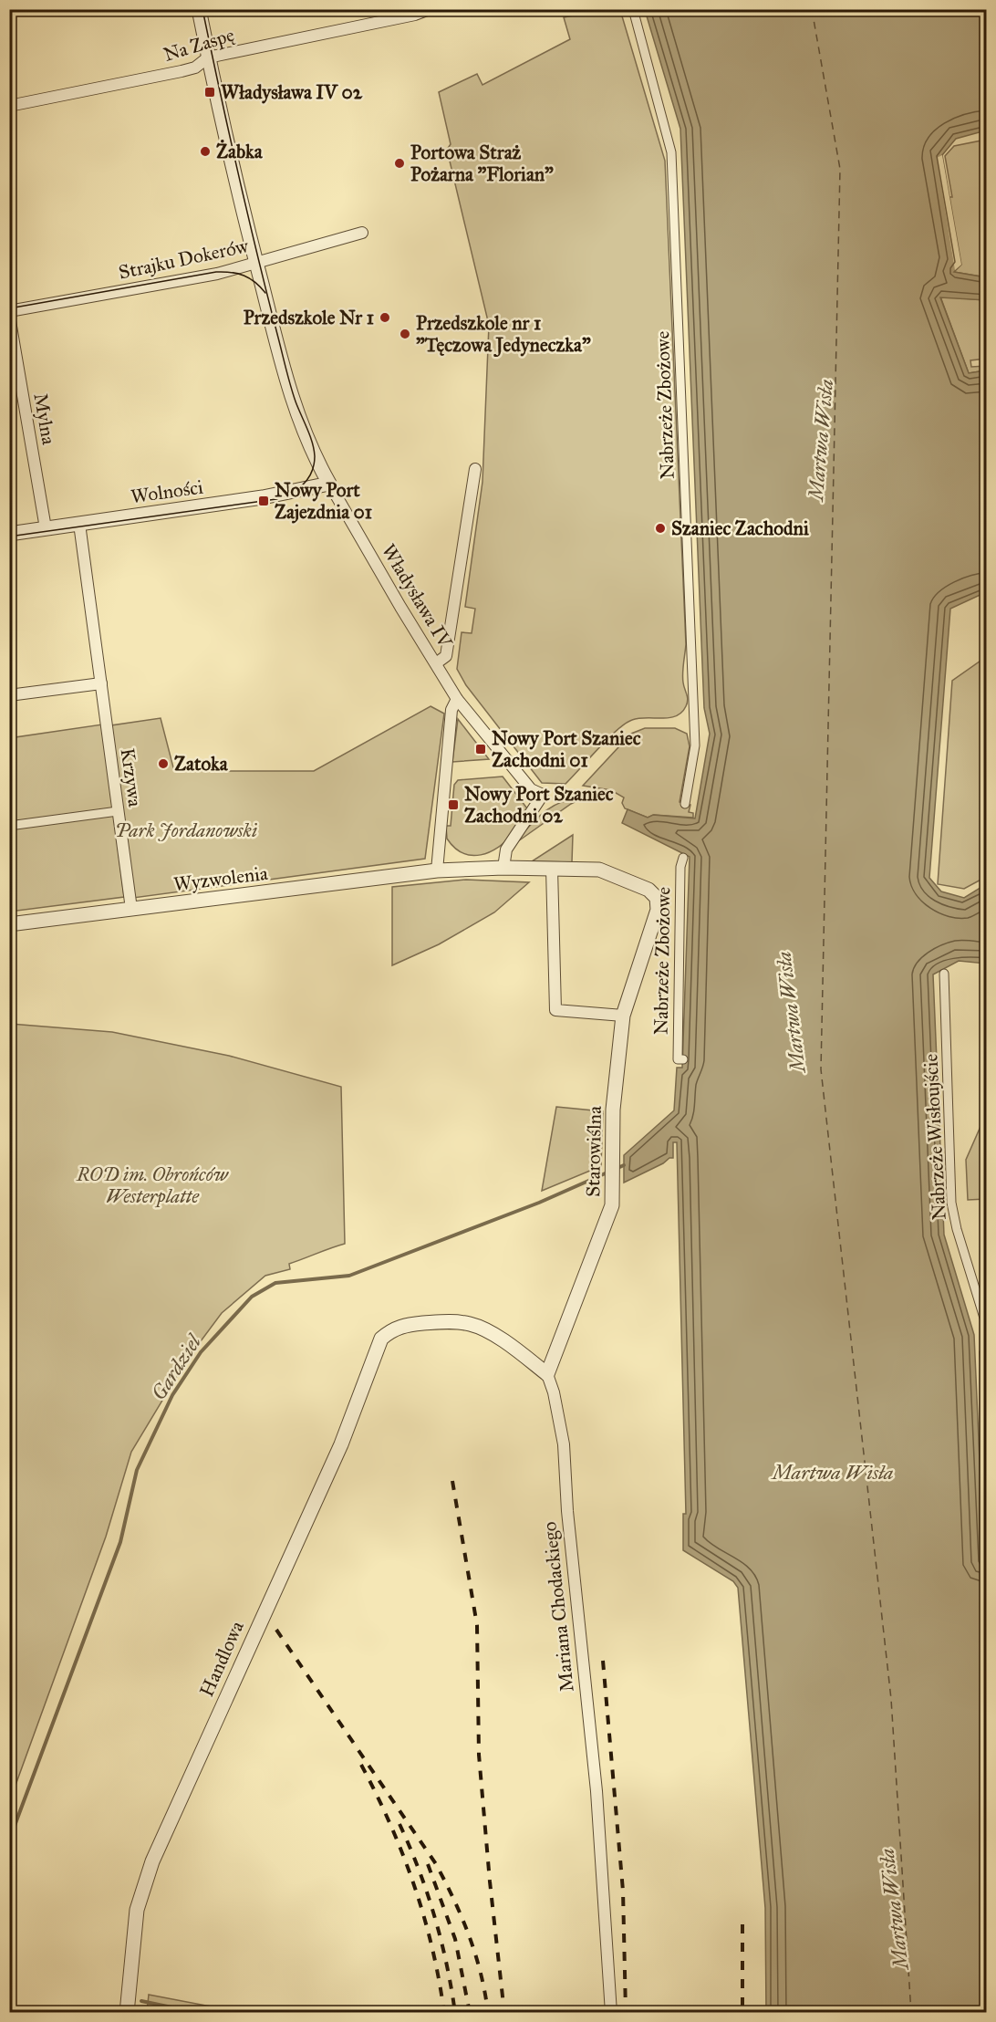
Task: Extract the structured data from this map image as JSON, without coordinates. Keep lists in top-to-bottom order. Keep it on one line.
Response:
{"streets":{"street":["Na Zaspę","Strajku Dokerów","Nabrzeże Zbożowe","Mylna","Wolności","Władysława IV","Krzywa","Wyzwolenia","Nabrzeże Wisłoujście","Starowiślna","Mariana Chodackiego","Handlowa"]},"crossings":[["Na Zaspę","Władysława IV"],["Strajku Dokerów","Władysława IV"],["Mylna","Wolności"],["Wolności","Władysława IV"],["Wolności","Krzywa"],["Władysława IV","Starowiślna"],["Krzywa","Wyzwolenia"],["Starowiślna","Mariana Chodackiego"],["Starowiślna","Handlowa"],["Mariana Chodackiego","Handlowa"]],"water":["Martwa Wisła","Gardziel"],"parks":["Park Jordanowski","ROD im. Obrońców Westerplatte"],"places":{"transit":["Władysława IV 02","Nowy Port Zajezdnia 01","Nowy Port Szaniec Zachodni 01","Nowy Port Szaniec Zachodni 02"],"other":["Żabka","Portowa Straż Pożarna \"Florian\"","Przedszkole Nr 1","Przedszkole nr 1 \"Tęczowa Jedyneczka\"","Szaniec Zachodni","Zatoka"]}}
